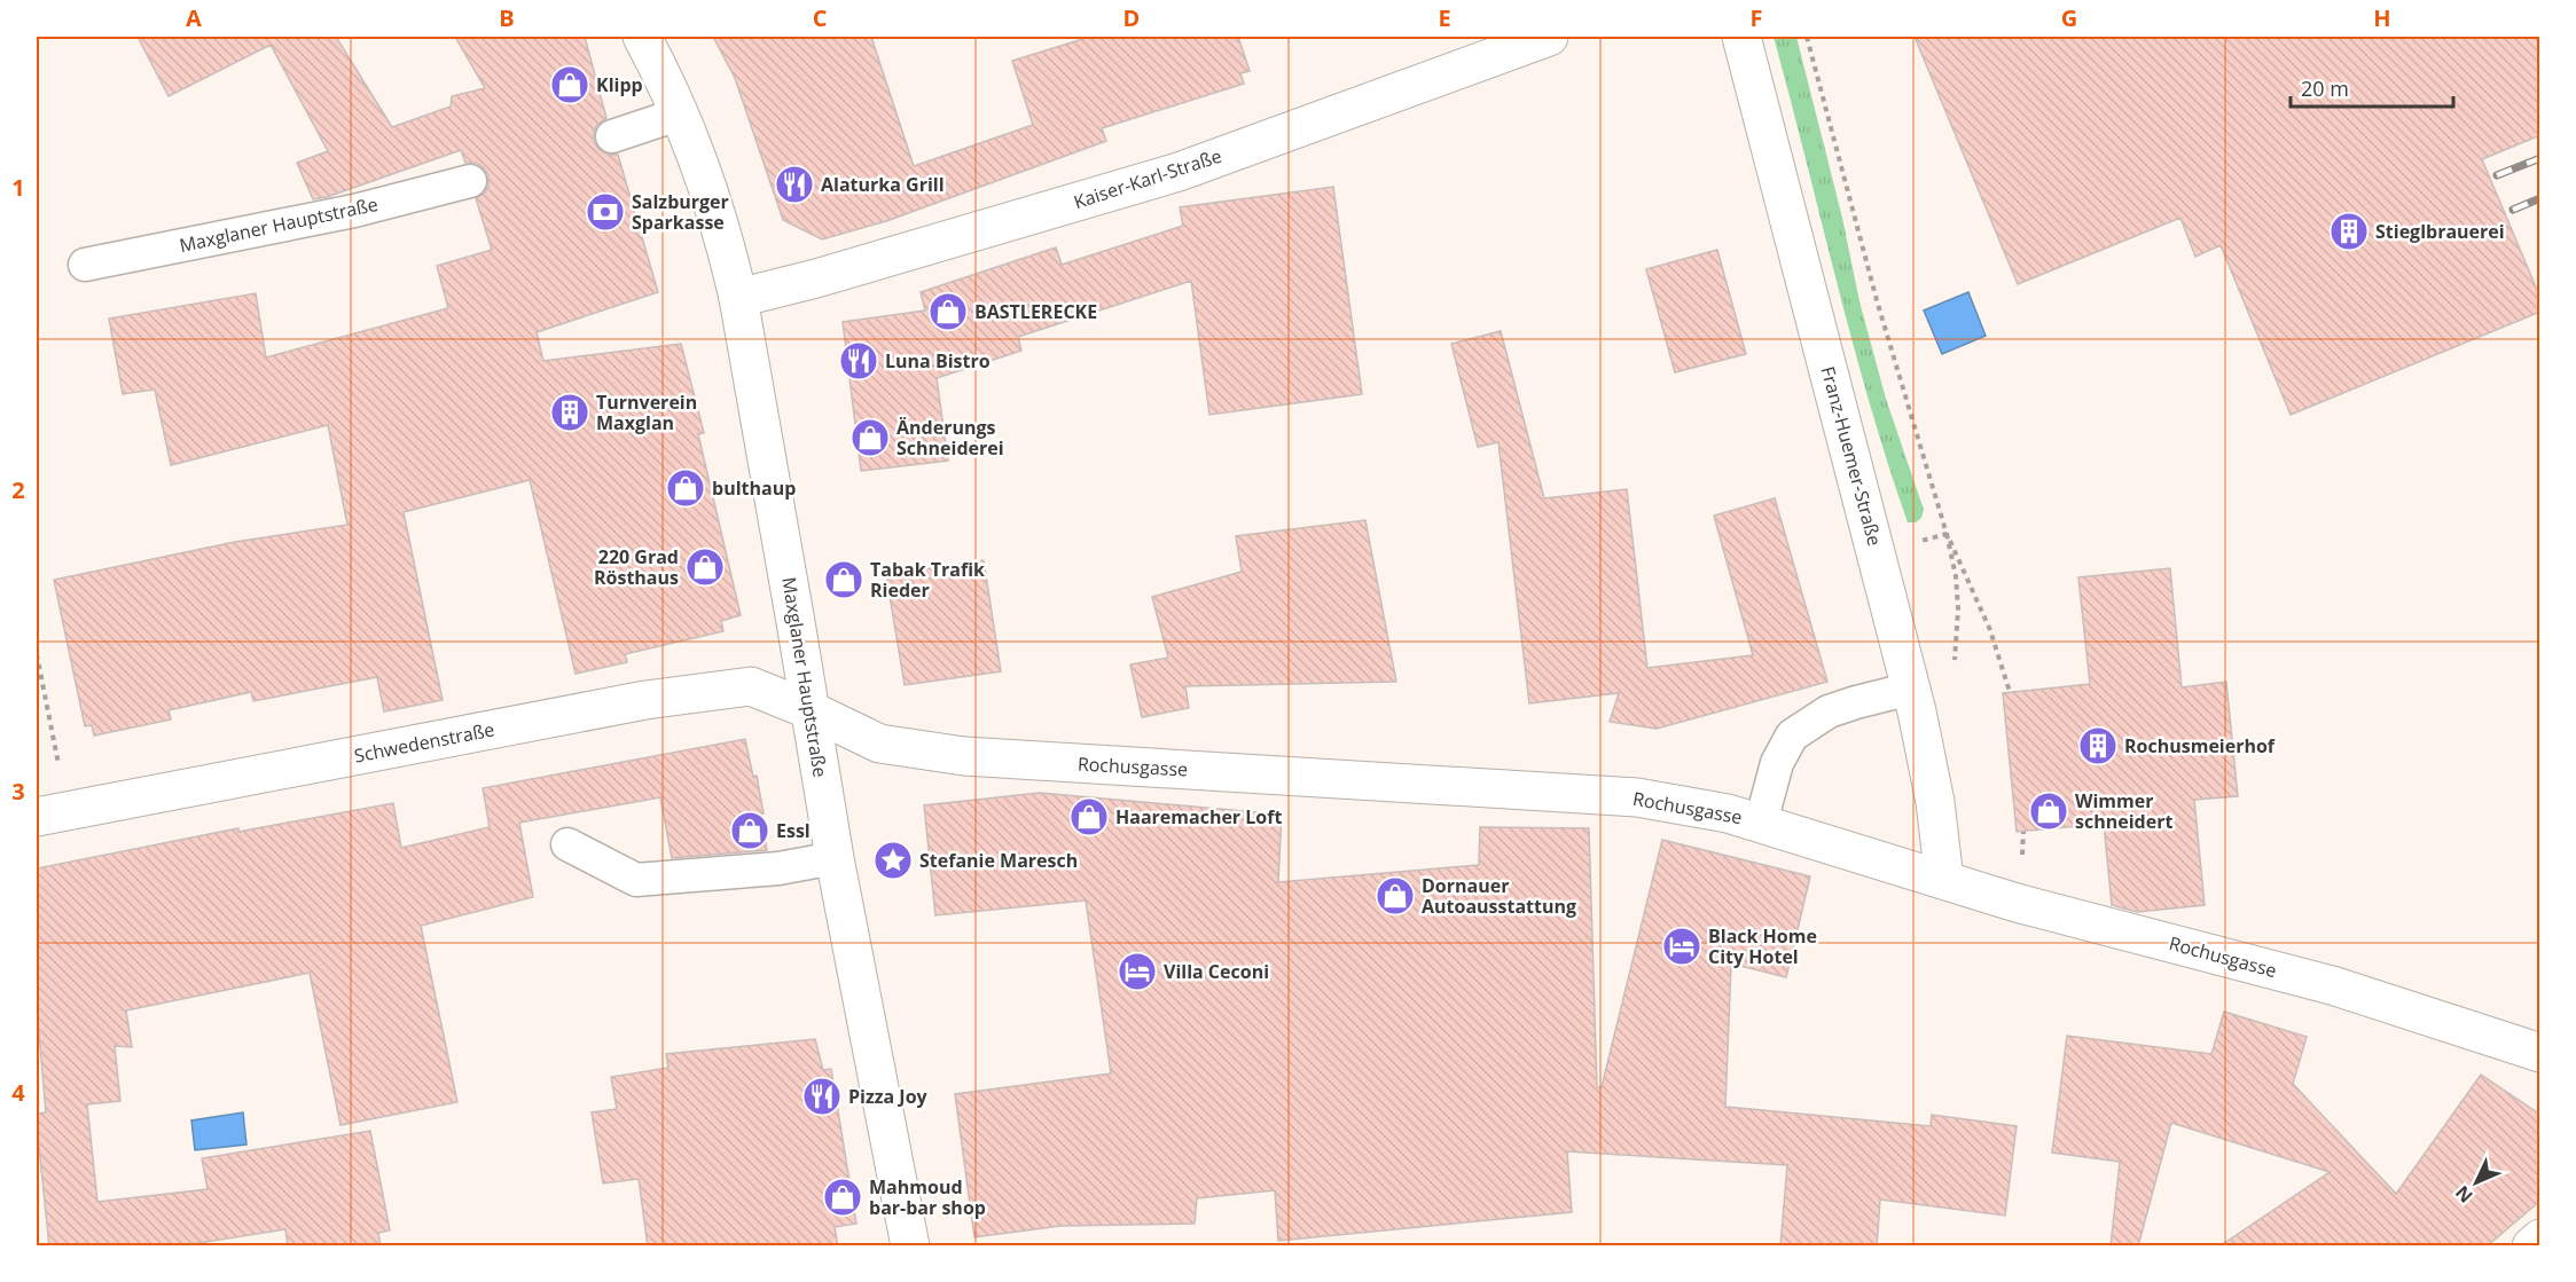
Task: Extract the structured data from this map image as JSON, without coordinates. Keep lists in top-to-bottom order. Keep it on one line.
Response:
{"streets":{"street":["Kaiser-Karl-Straße","Maxglaner Hauptstraße","Franz-Huemer-Straße","Schwedenstraße","Rochusgasse"]},"crossings":[["Kaiser-Karl-Straße","Maxglaner Hauptstraße"],["Maxglaner Hauptstraße","Schwedenstraße"],["Maxglaner Hauptstraße","Rochusgasse"],["Franz-Huemer-Straße","Rochusgasse"],["Schwedenstraße","Rochusgasse"]],"places":{"shop":["Klipp","BASTLERECKE","Änderungs Schneiderei","bulthaup","220 Grad Rösthaus","Tabak Trafik Rieder","Wimmer schneidert","Haaremacher Loft","Essl","Dornauer Autoausstattung","Mahmoud bar-bar shop"],"restaurant":["Alaturka Grill","Luna Bistro","Pizza Joy"],"bank":["Salzburger Sparkasse"],"building":["Stieglbrauerei","Turnverein Maxglan","Rochusmeierhof"],"place":["Stefanie Maresch"],"hotel":["Black Home City Hotel","Villa Ceconi"]},"scale_bar":"20 m","north":"bottom left","grid":{"columns":["A","B","C","D","E","F","G","H"],"rows":["1","2","3","4"]}}
